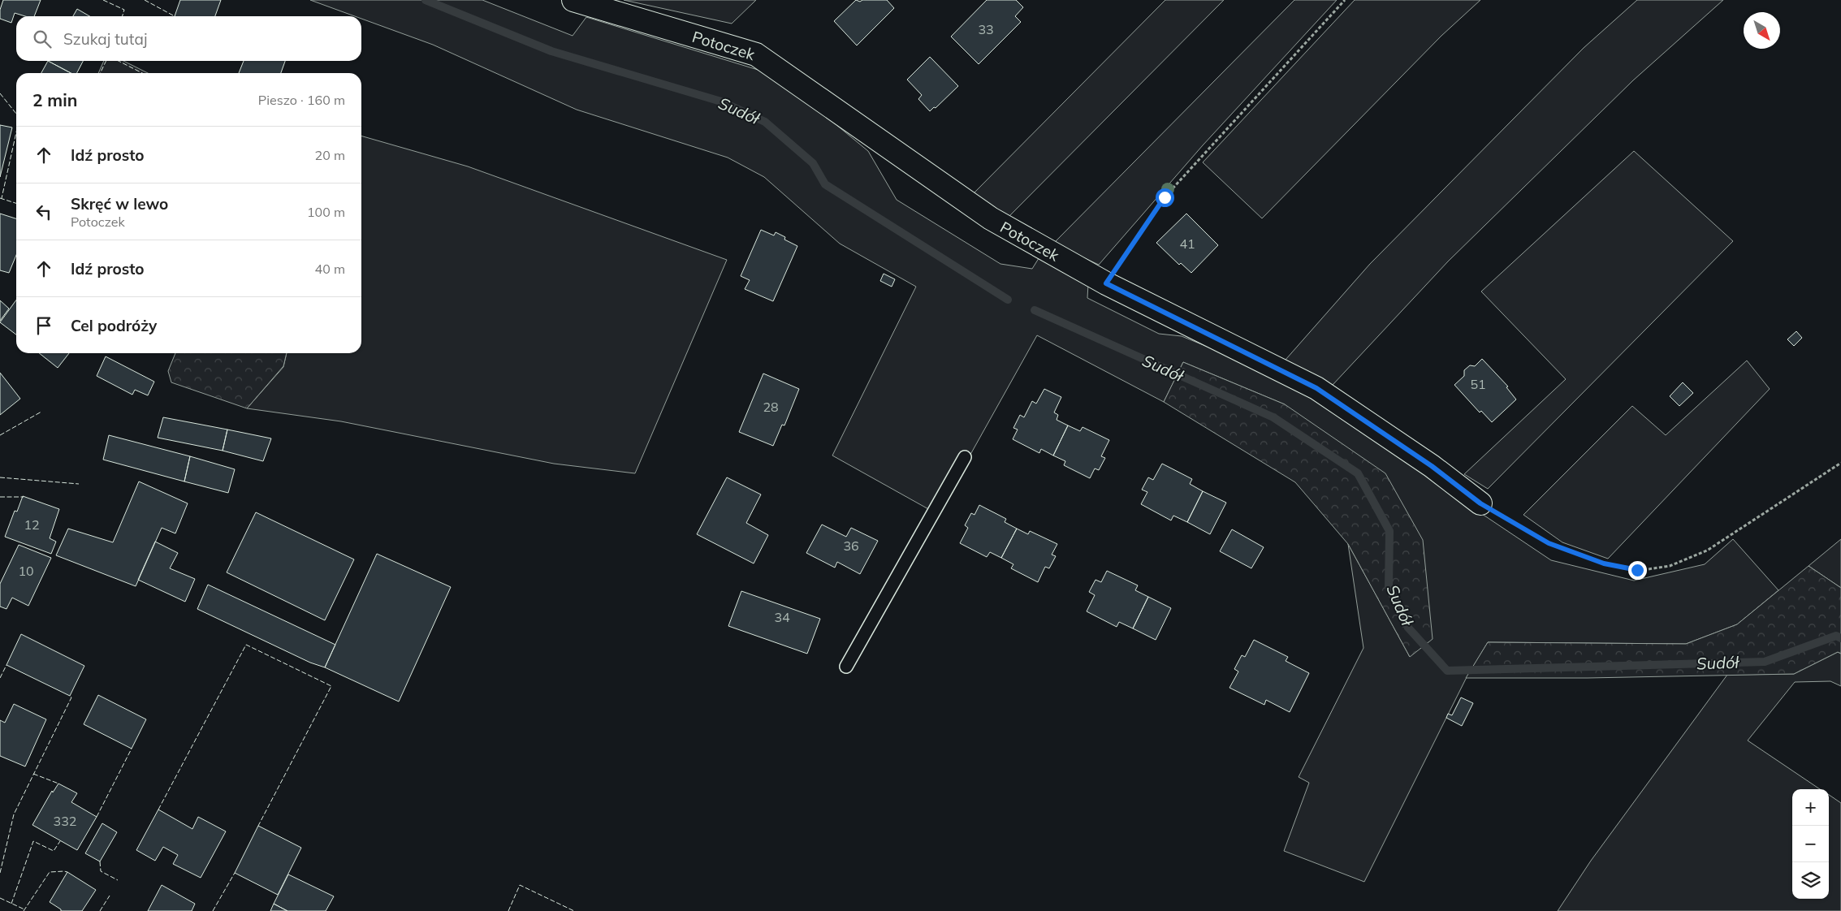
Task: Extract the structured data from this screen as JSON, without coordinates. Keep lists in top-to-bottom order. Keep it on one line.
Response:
{"streets":{"street":["Potoczek"]},"water":["Sudół"],"house_numbers":["33","41","51","28","12","36","10","34","332"],"north":"bottom right","page":{"search":"Szukaj tutaj","heading":["2 min","Pieszo · 160 m"],"list":[["Idź prosto","20 m"],["Skręć w lewo","Potoczek","100 m"],["Idź prosto","40 m"],"Cel podróży"],"map_buttons":["+","−"]}}
